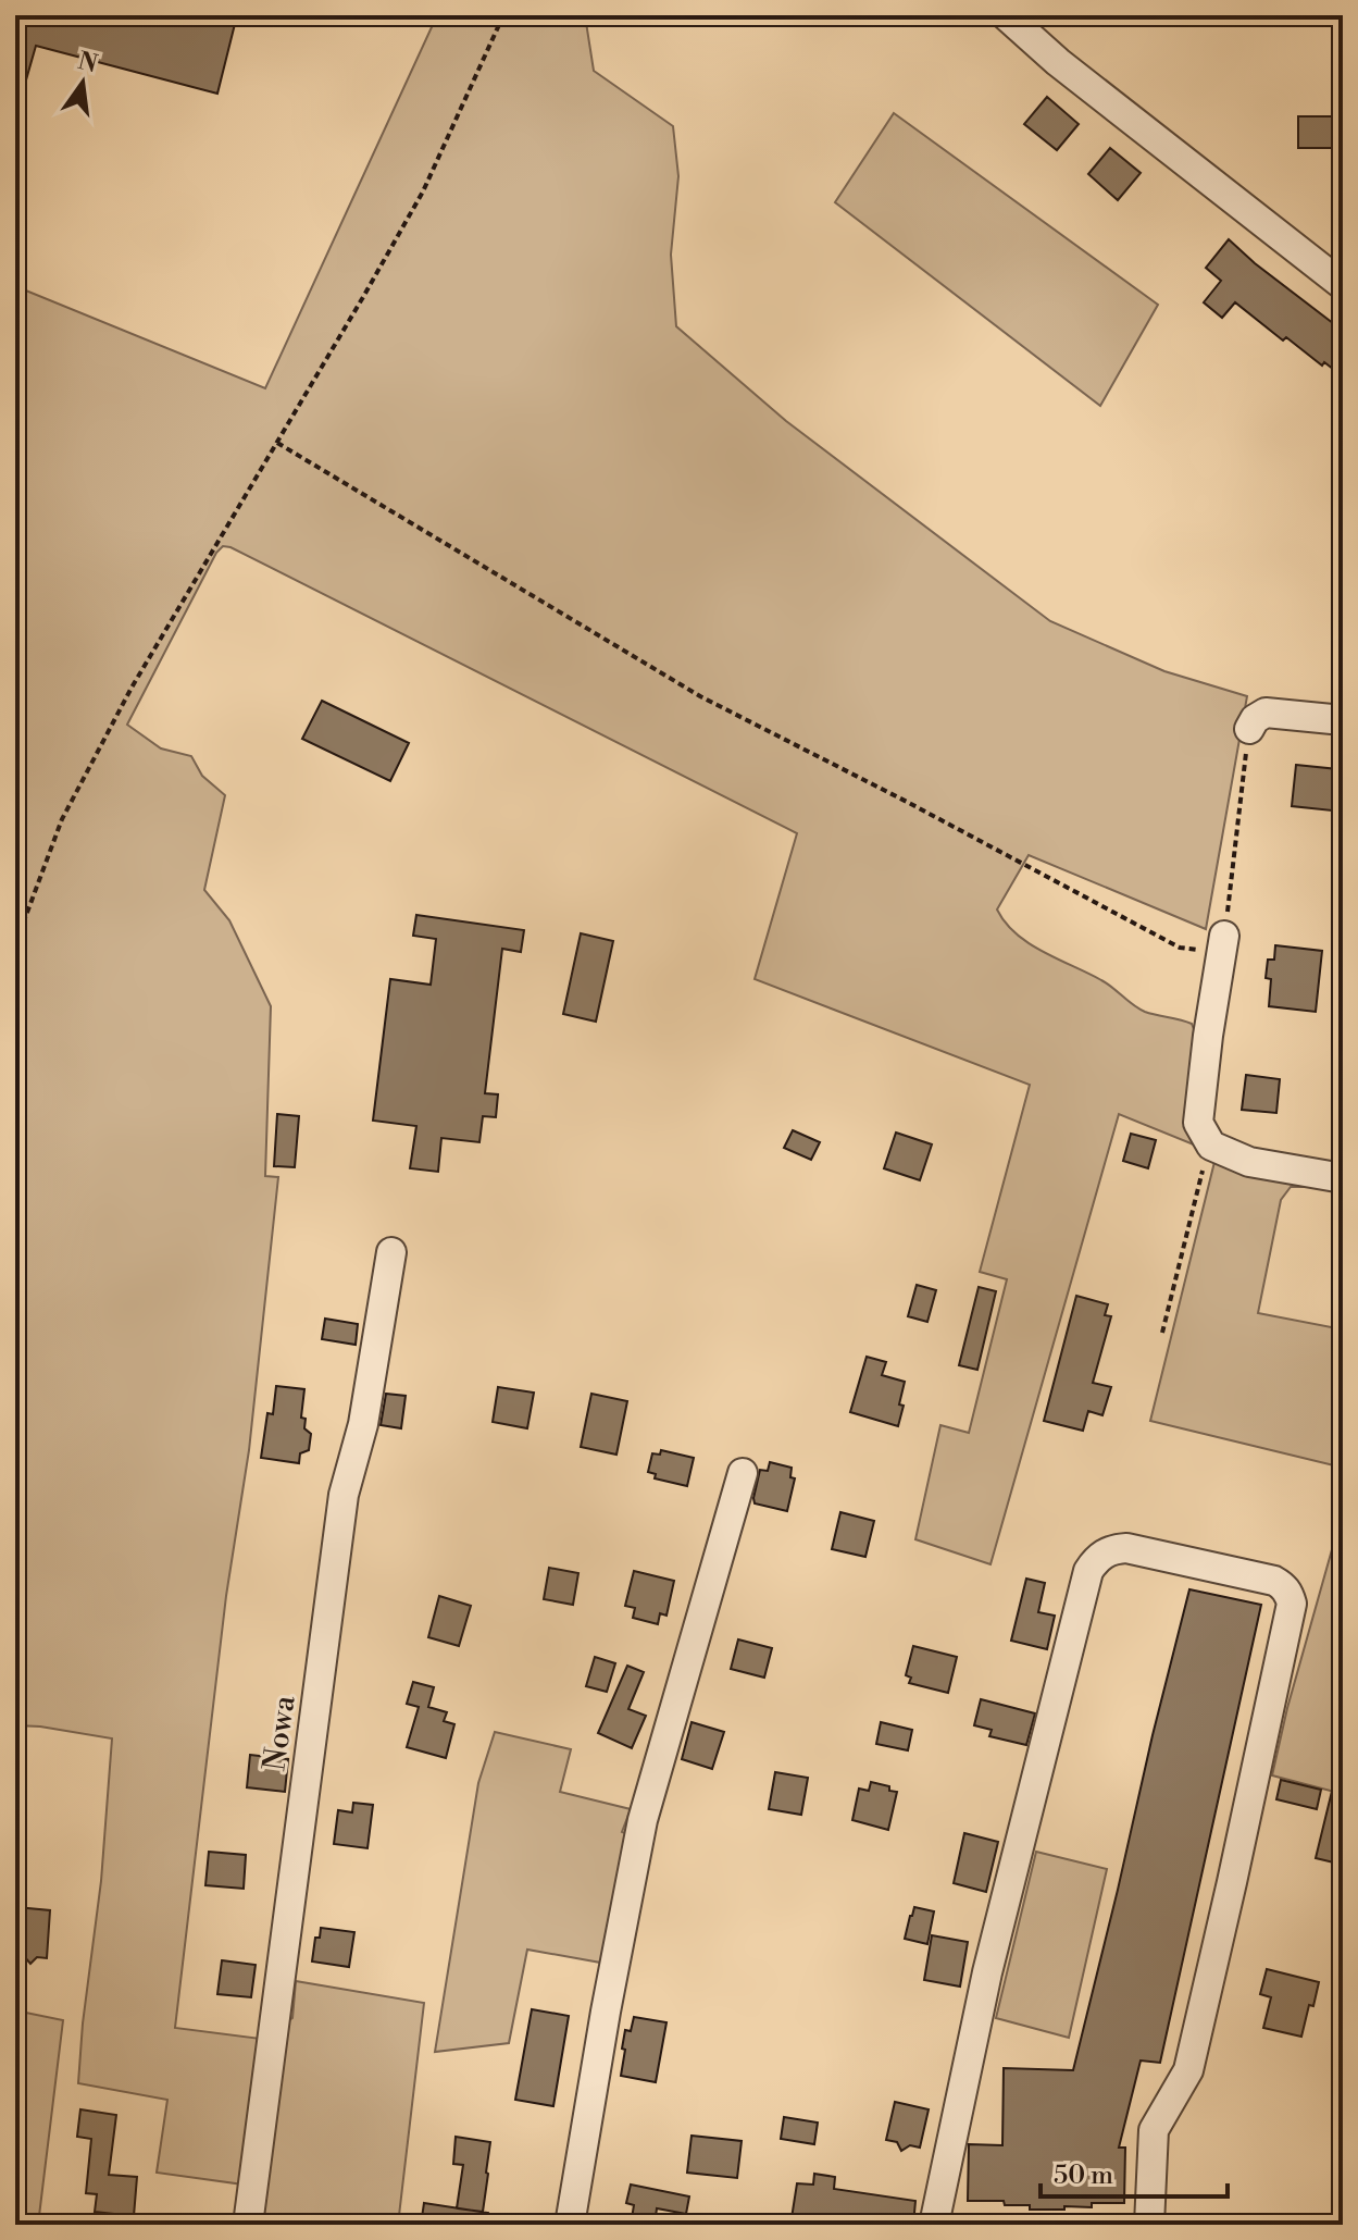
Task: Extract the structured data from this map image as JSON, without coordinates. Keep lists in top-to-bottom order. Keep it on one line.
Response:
{"streets":{"street":["Nowa"]},"scale_bar":"50 m","north":"top"}
